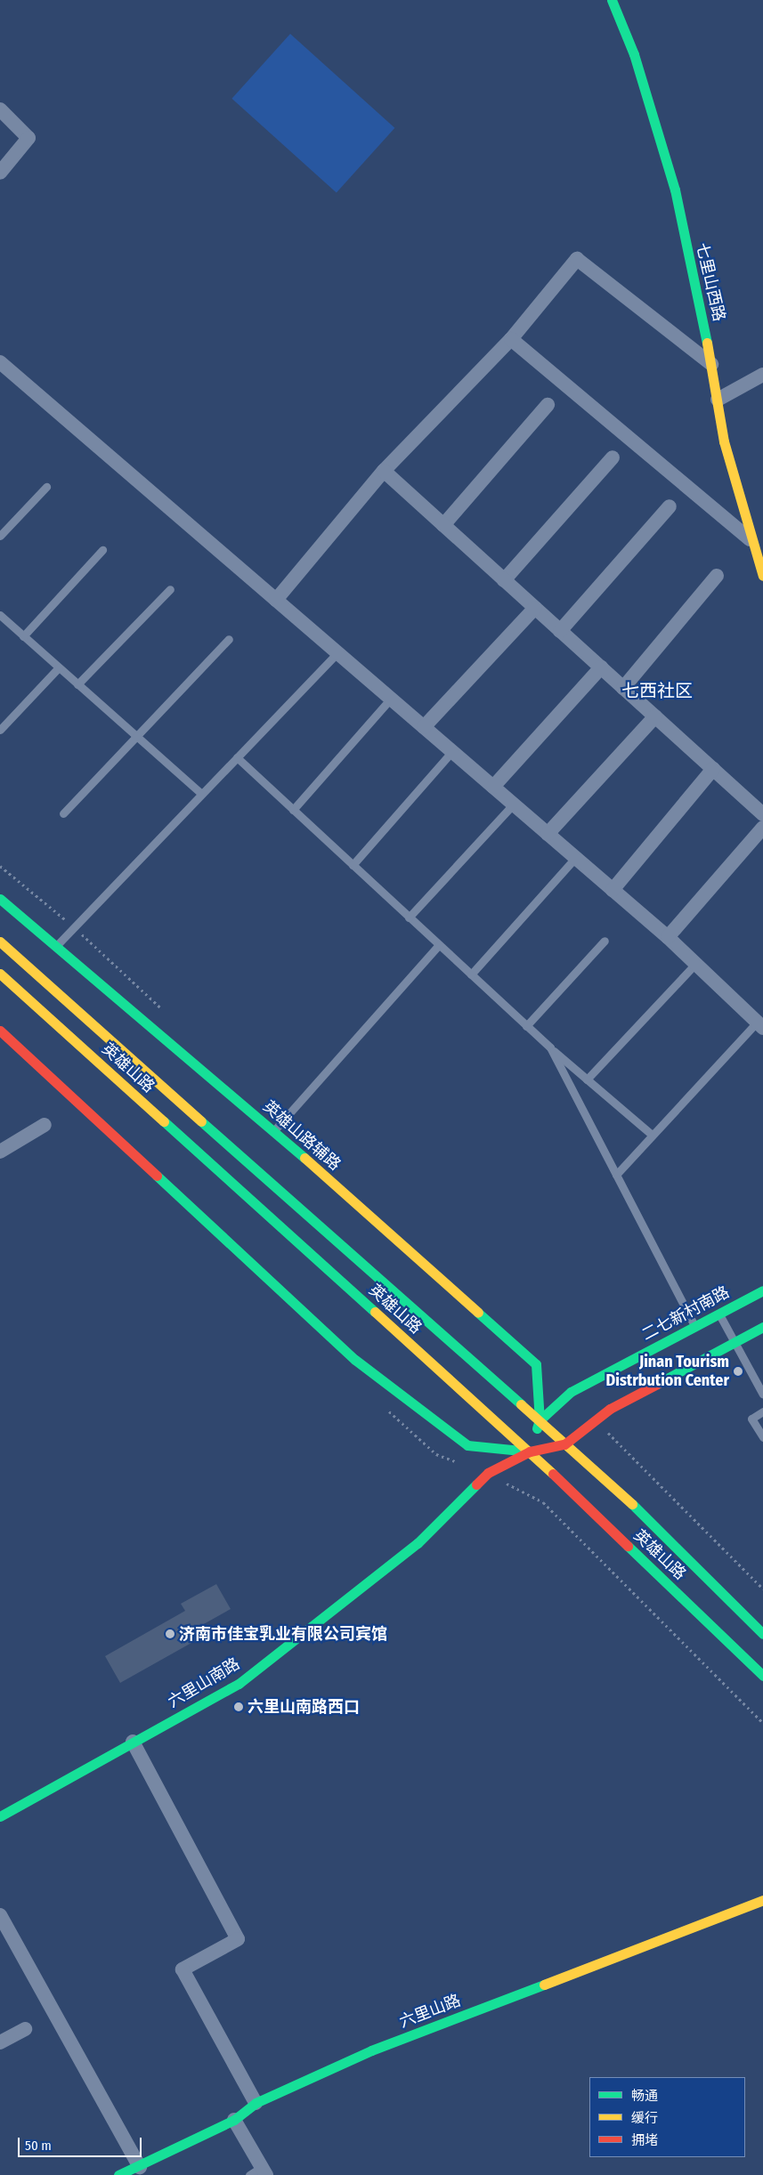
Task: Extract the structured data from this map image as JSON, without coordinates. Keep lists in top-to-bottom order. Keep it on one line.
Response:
{"streets":{"main road":["七里山西路","英雄山路","英雄山路辅路","二七新村南路","六里山南路","六里山路"]},"crossings":[["英雄山路","英雄山路辅路"],["英雄山路","二七新村南路"],["英雄山路","六里山南路"],["英雄山路辅路","二七新村南路"]],"districts":["七西社区"],"places":["Jinan Tourism Distrbution Center","济南市佳宝乳业有限公司宾馆","六里山南路西口"],"legend":["畅通","缓行","拥堵"],"scale_bar":"50 m"}
